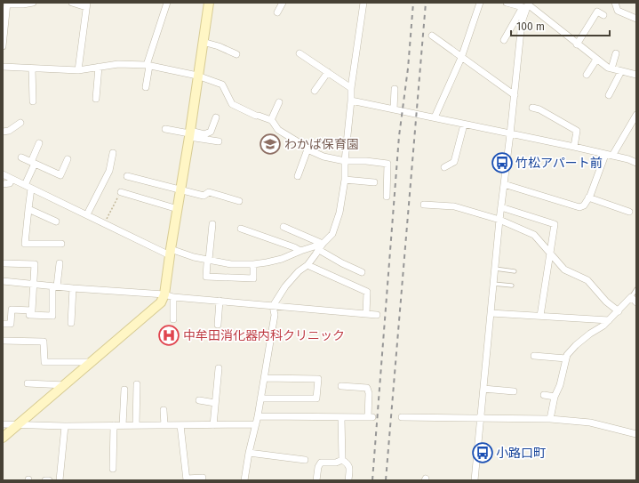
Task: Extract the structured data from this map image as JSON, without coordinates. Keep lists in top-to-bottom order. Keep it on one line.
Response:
{"places":{"school or university":["わかば保育園"],"bus stop":["竹松アパート前","小路口町"],"hospital":["中牟田消化器内科クリニック"]},"scale_bar":"100 m"}
